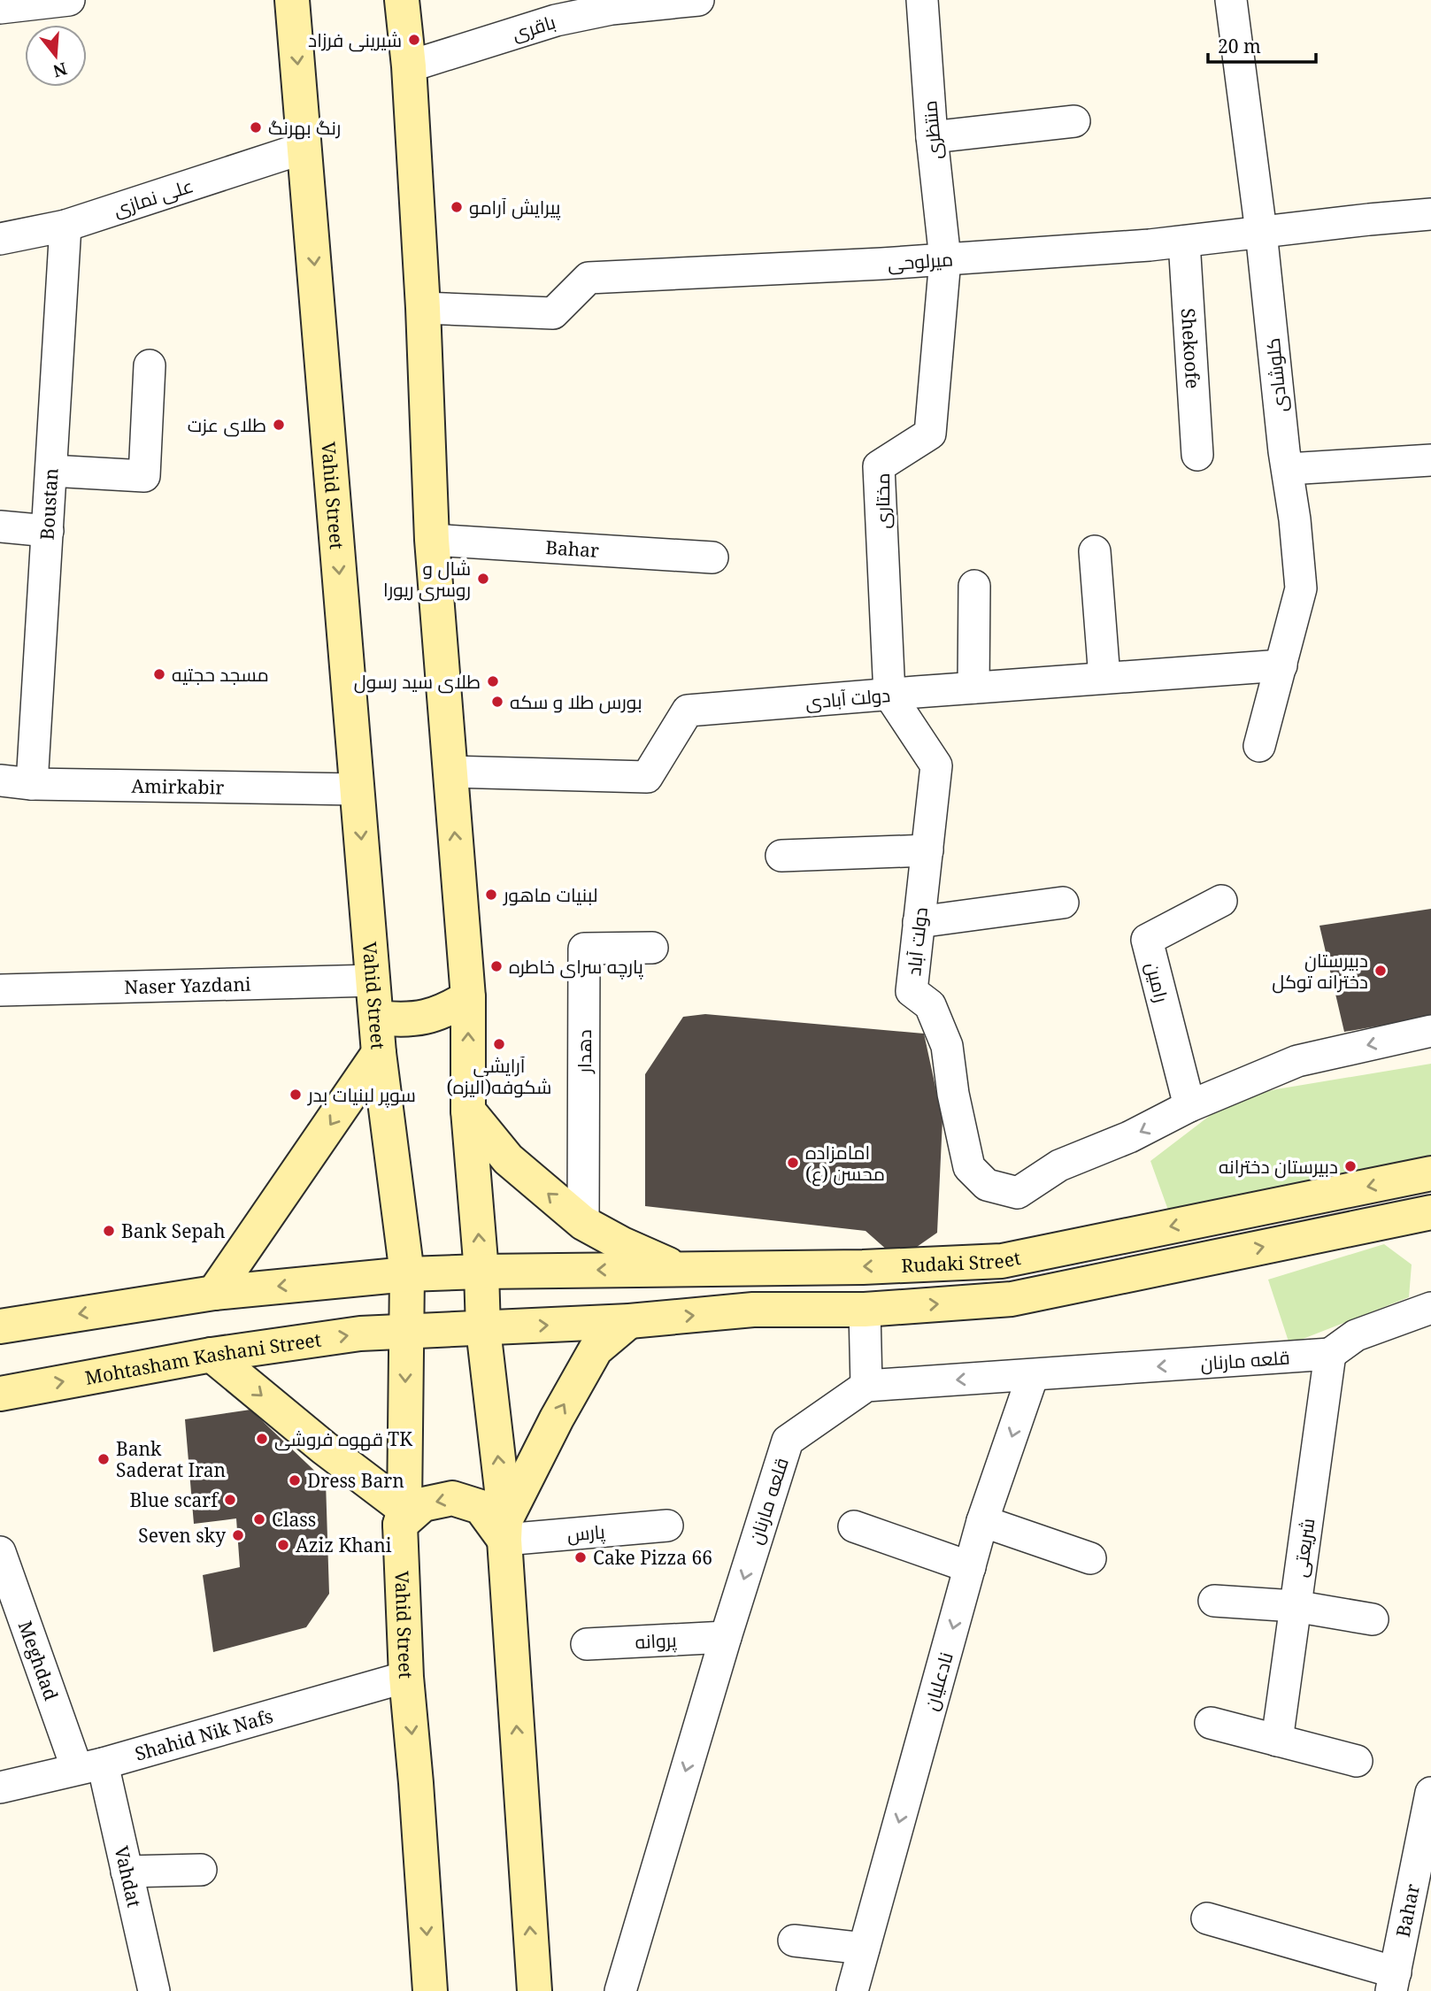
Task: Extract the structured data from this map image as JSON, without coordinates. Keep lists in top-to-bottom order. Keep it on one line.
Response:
{"streets":{"main road":["Vahid Street","Rudaki Street","Mohtasham Kashani Street"],"street":["باقری","منتظری","علی نمازی","میرلوحی","Shekoofe","کلوشادی","مختاری","Boustan","Bahar","دولت آبادی","Amirkabir","دولت آباد","رامین","Naser Yazdani","دهدار","قلعه مارنان","پارس","شریعتی","پروانه","Meghdad","نادعلیان","Shahid Nik Nafs","Vahdat"]},"crossings":[["منتظری","میرلوحی"],["منتظری","مختاری"],["علی نمازی","Vahid Street"],["علی نمازی","Boustan"],["میرلوحی","Shekoofe"],["میرلوحی","کلوشادی"],["میرلوحی","مختاری"],["کلوشادی","دولت آبادی"],["Vahid Street","Amirkabir"],["Vahid Street","Naser Yazdani"],["Vahid Street","Rudaki Street"],["Vahid Street","Mohtasham Kashani Street"],["Vahid Street","Shahid Nik Nafs"],["مختاری","دولت آبادی"],["مختاری","دولت آباد"],["Boustan","Amirkabir"],["دولت آبادی","دولت آباد"],["دولت آباد","رامین"],["قلعه مارنان","شریعتی"],["قلعه مارنان","پروانه"],["قلعه مارنان","نادعلیان"],["Meghdad","Shahid Nik Nafs"],["Meghdad","Vahdat"],["Shahid Nik Nafs","Vahdat"]],"one_way":["قلعه مارنان","نادعلیان"],"places":["شیرینی فرزاد","رنگ بهرنگ","پیرایش آرامو","طلای عزت","شال و روسری ریورا","مسجد حجتیه","طلای سید رسول","بورس طلا و سکه","لبنیات ماهور","پارچه سرای خاطره","دبیرستان دخترانه توکل","آرایشی شکوفه(الیزه)","سوپر لبنیات بدر","امامزاده محسن (ع)","دبیرستان دخترانه","Bank Sepah","قهوه فروشی TK","Bank Saderat Iran","Dress Barn","Blue scarf","Class","Seven sky","Aziz Khani","Cake Pizza 66"],"scale_bar":"20 m","north":"bottom"}
